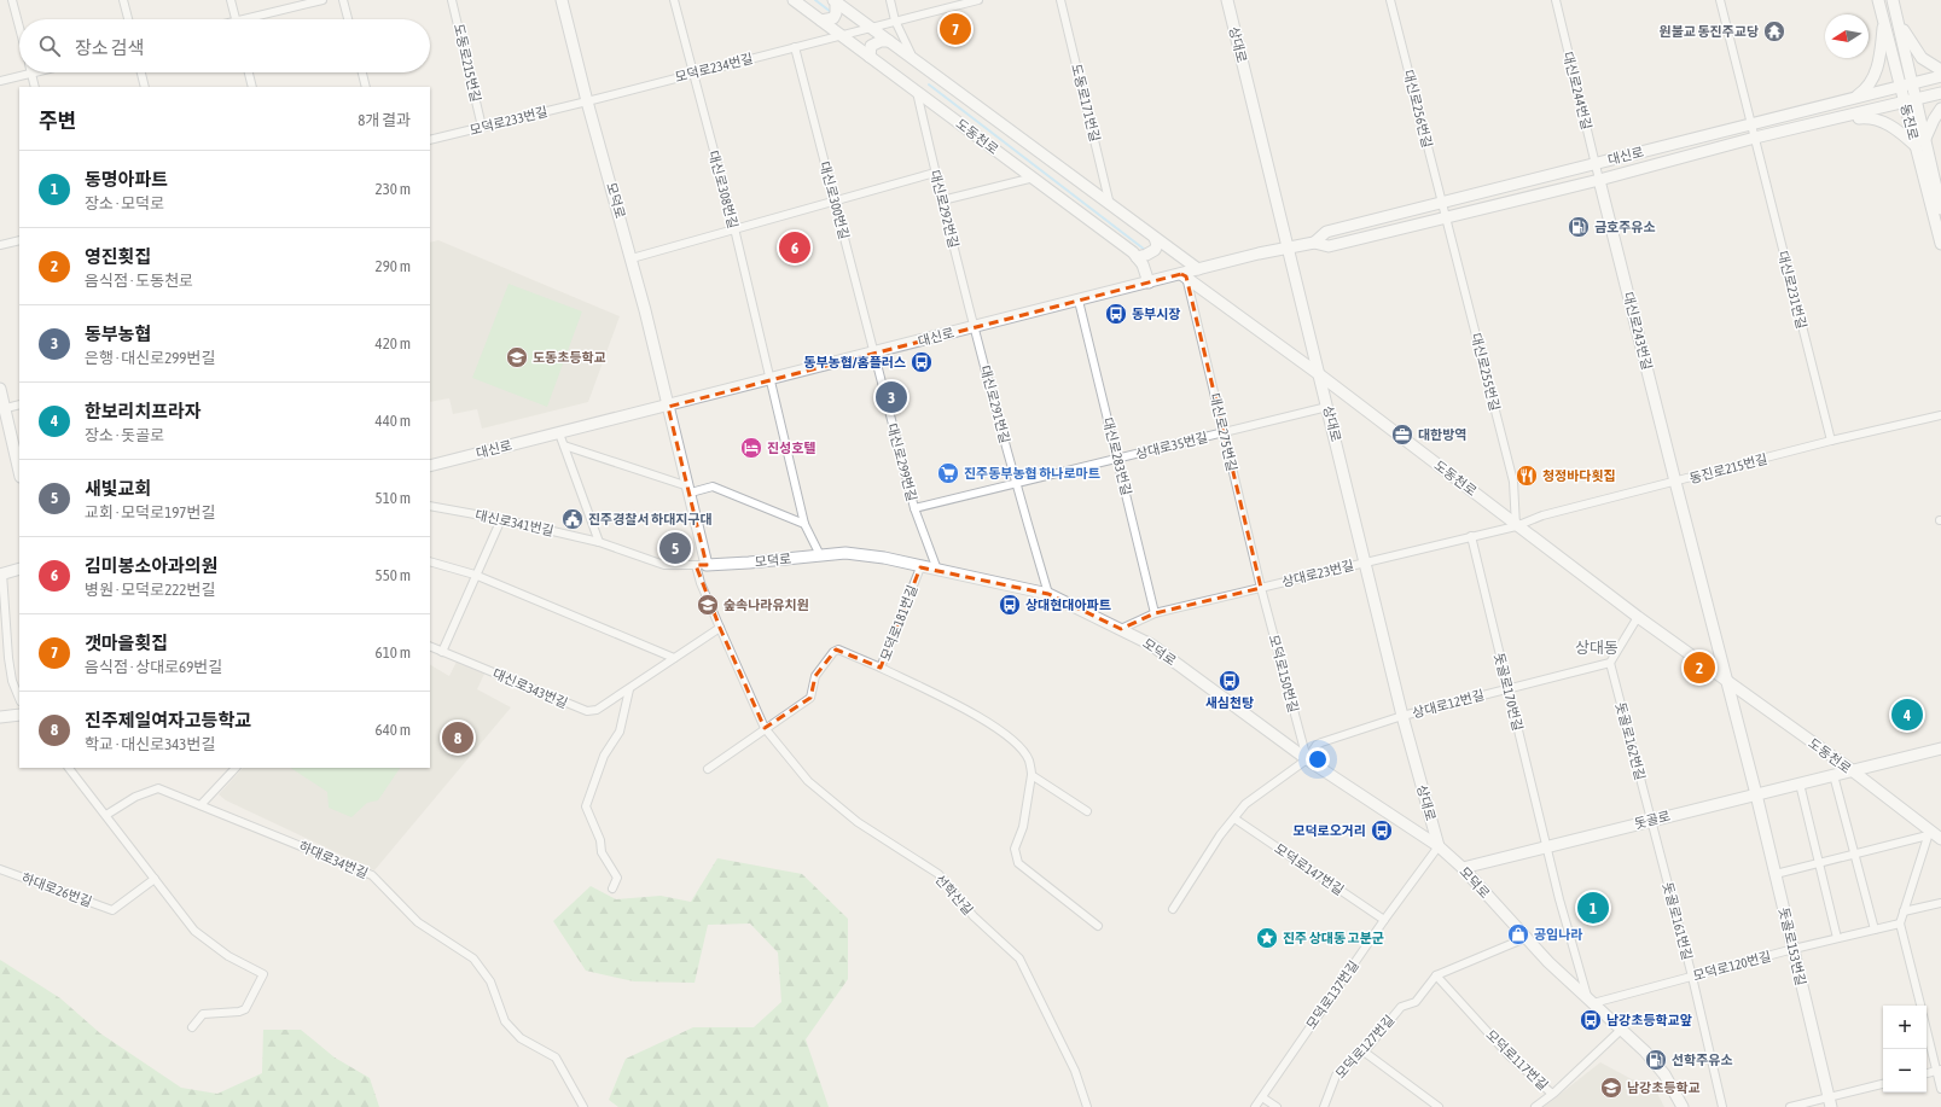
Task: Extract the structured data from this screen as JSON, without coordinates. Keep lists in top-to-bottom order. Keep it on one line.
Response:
{"streets":{"street":["상대로","도동로215번길","모덕로234번길","대신로244번길","도동로171번길","대신로256번길","모덕로233번길","동진로","도동천로","대신로","대신로308번길","모덕로","대신로300번길","대신로292번길","대신로231번길","대신로243번길","대신로255번길","대신로291번길","대신로275번길","상대로35번길","대신로283번길","대신로299번길","동진로215번길","대신로341번길","상대로23번길","모덕로181번길","모덕로150번길","대신로343번길","돗골로170번길","상대로12번길","돗골로162번길","돗골로","하대로34번길","모덕로147번길","하대로26번길","선학산길","돗골로161번길","돗골로153번길","모덕로120번길","모덕로137번길","모덕로127번길","모덕로117번길"]},"crossings":[["상대로","도동천로"],["상대로","대신로"],["상대로","모덕로"],["상대로","상대로35번길"],["상대로","상대로23번길"],["상대로","상대로12번길"],["상대로","모덕로137번길"],["도동로215번길","모덕로233번길"],["모덕로234번길","모덕로233번길"],["모덕로234번길","도동천로"],["모덕로234번길","대신로308번길"],["모덕로234번길","모덕로"],["모덕로234번길","대신로300번길"],["대신로244번길","대신로"],["대신로244번길","대신로243번길"],["도동로171번길","도동천로"],["대신로256번길","대신로"],["대신로256번길","대신로255번길"],["모덕로233번길","모덕로"],["동진로","대신로"],["도동천로","대신로"],["도동천로","대신로292번길"],["도동천로","대신로255번길"],["도동천로","대신로275번길"],["도동천로","동진로215번길"],["도동천로","상대로23번길"],["도동천로","돗골로"],["대신로","대신로308번길"],["대신로","모덕로"],["대신로","대신로300번길"],["대신로","대신로292번길"],["대신로","대신로231번길"],["대신로","대신로243번길"],["대신로","대신로255번길"],["대신로","대신로291번길"],["대신로","대신로275번길"],["대신로","대신로283번길"],["대신로","대신로299번길"],["대신로308번길","모덕로"],["모덕로","대신로291번길"],["모덕로","대신로299번길"],["모덕로","대신로341번길"],["모덕로","상대로23번길"],["모덕로","모덕로181번길"],["모덕로","모덕로150번길"],["모덕로","상대로12번길"],["모덕로","돗골로"],["모덕로","선학산길"],["모덕로","모덕로120번길"],["모덕로","모덕로137번길"],["모덕로","모덕로127번길"],["모덕로","모덕로117번길"],["대신로300번길","대신로299번길"],["대신로292번길","대신로291번길"],["대신로231번길","동진로215번길"],["대신로243번길","동진로215번길"],["대신로255번길","동진로215번길"],["대신로255번길","상대로23번길"],["대신로291번길","상대로35번길"],["대신로275번길","상대로35번길"],["대신로275번길","상대로23번길"],["대신로275번길","모덕로150번길"],["상대로35번길","대신로283번길"],["상대로35번길","대신로299번길"],["대신로283번길","상대로23번길"],["동진로215번길","상대로23번길"],["대신로341번길","선학산길"],["상대로23번길","모덕로150번길"],["상대로23번길","돗골로170번길"],["모덕로181번길","선학산길"],["모덕로150번길","상대로12번길"],["대신로343번길","선학산길"],["돗골로170번길","상대로12번길"],["돗골로170번길","돗골로"],["상대로12번길","돗골로162번길"],["돗골로162번길","돗골로"],["돗골로162번길","돗골로161번길"],["돗골로","돗골로161번길"],["돗골로","돗골로153번길"],["모덕로147번길","모덕로137번길"],["돗골로161번길","모덕로120번길"],["돗골로153번길","모덕로120번길"],["모덕로127번길","모덕로117번길"]],"districts":["상대동"],"places":{"temple":["원불교 동진주교당"],"fuel station":["금호주유소","선학주유소"],"bus stop":["동부시장","동부농협/홈플러스","상대현대아파트","새심천탕","모덕로오거리","남강초등학교앞"],"school or university":["도동초등학교","숲속나라유치원","남강초등학교"],"office":["대한방역"],"hotel":["진성호텔"],"supermarket":["진주동부농협 하나로마트"],"restaurant":["청정바다횟집"],"public building":["진주경찰서 하대지구대"],"shop":["공임나라"],"place":["진주 상대동 고분군"]},"north":"left","page":{"pins":["7","6","3","5","2","4","8","1"],"search":"장소 검색","heading":["주변","8개 결과"],"list":[{"mark":"1","name":"동명아파트","note":"장소 · 모덕로","value":"230 m"},{"mark":"2","name":"영진횟집","note":"음식점 · 도동천로","value":"290 m"},{"mark":"3","name":"동부농협","note":"은행 · 대신로299번길","value":"420 m"},{"mark":"4","name":"한보리치프라자","note":"장소 · 돗골로","value":"440 m"},{"mark":"5","name":"새빛교회","note":"교회 · 모덕로197번길","value":"510 m"},{"mark":"6","name":"김미봉소아과의원","note":"병원 · 모덕로222번길","value":"550 m"},{"mark":"7","name":"갯마을횟집","note":"음식점 · 상대로69번길","value":"610 m"},{"mark":"8","name":"진주제일여자고등학교","note":"학교 · 대신로343번길","value":"640 m"}],"map_buttons":["+","−"]}}
